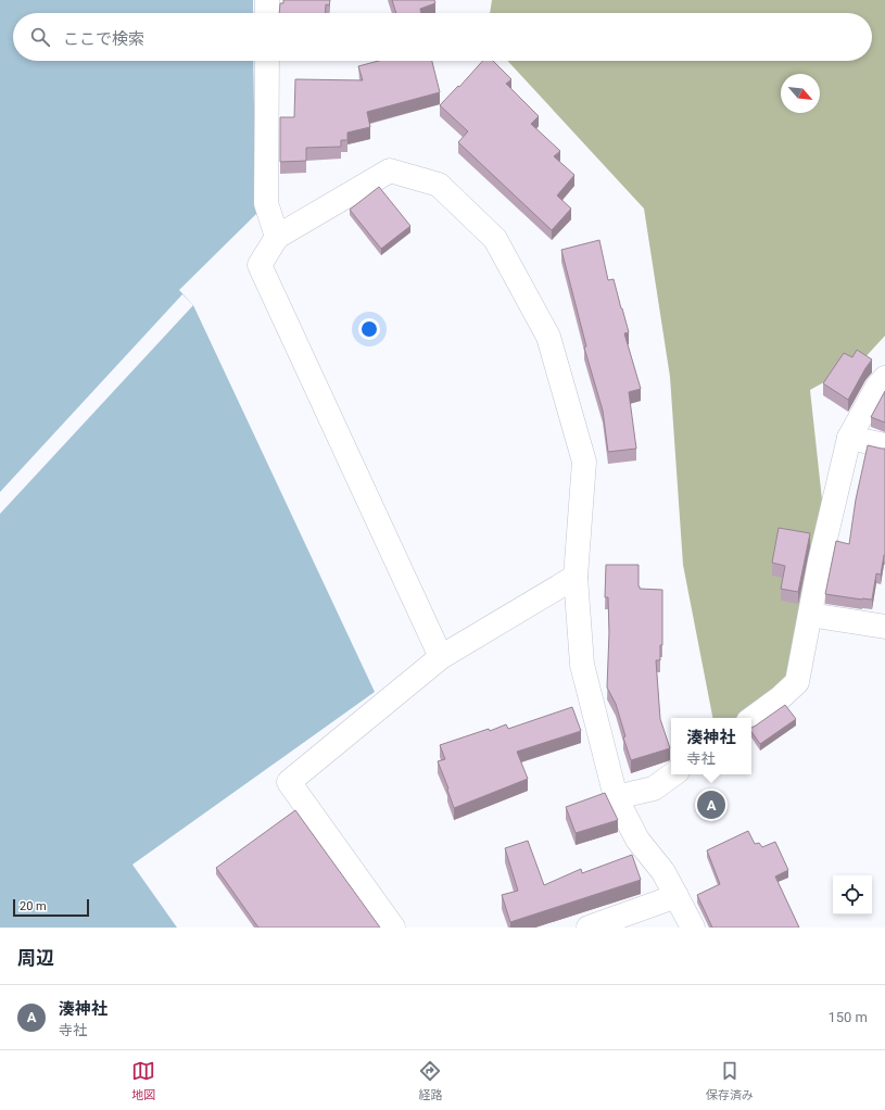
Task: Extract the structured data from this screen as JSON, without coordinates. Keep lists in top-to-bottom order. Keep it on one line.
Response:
{"scale_bar":"20 m","north":"bottom right","page":{"search":"ここで検索","popup":["湊神社","寺社"],"pins":"A","scale":"20 m","heading":"周辺","list":[{"mark":"A","name":"湊神社","note":"寺社","value":"150 m"}],"nav":["地図","経路","保存済み"]}}
